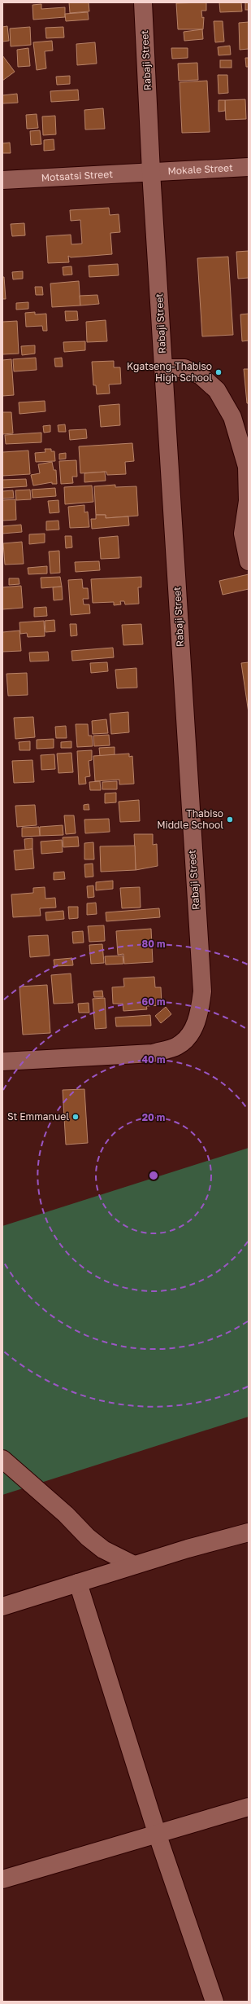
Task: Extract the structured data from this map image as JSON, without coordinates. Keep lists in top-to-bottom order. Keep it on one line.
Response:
{"streets":{"street":["Rabaji Street","Mokale Street","Motsatsi Street"]},"crossings":[["Rabaji Street","Mokale Street"],["Rabaji Street","Motsatsi Street"],["Mokale Street","Motsatsi Street"]],"places":["Kgatseng-Thabiso High School","Thabiso Middle School","St Emmanuel"],"rings":["80 m","60 m","40 m","20 m"]}
